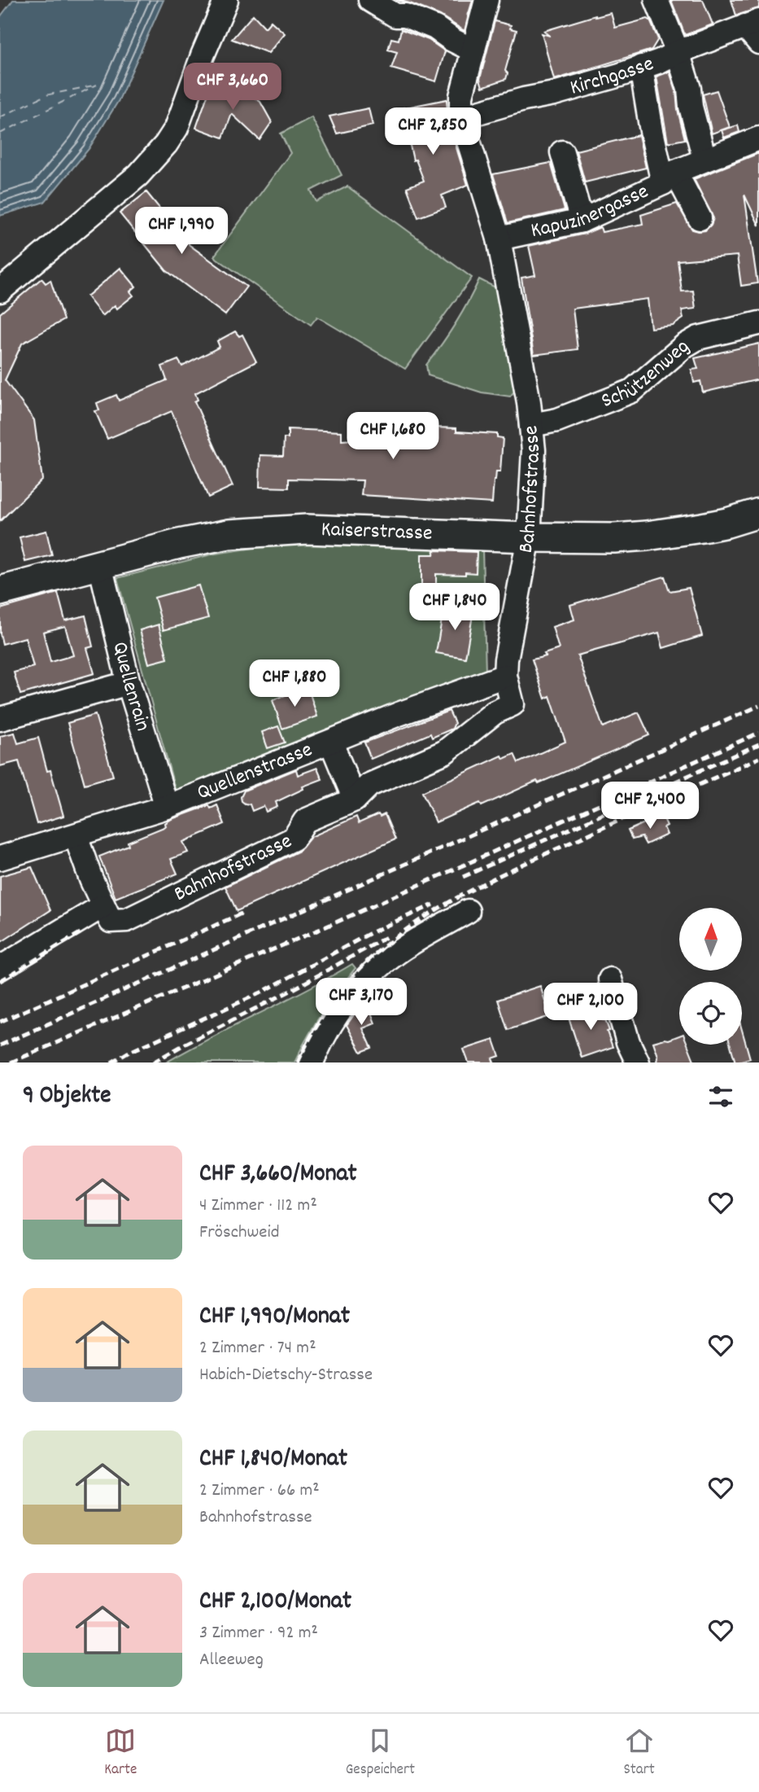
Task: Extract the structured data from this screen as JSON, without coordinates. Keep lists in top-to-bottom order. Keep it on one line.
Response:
{"streets":{"main road":["Kaiserstrasse"],"street":["Kirchgasse","Kapuzinergasse","Schützenweg","Bahnhofstrasse","Quellenrain","Quellenstrasse"]},"crossings":[["Kirchgasse","Bahnhofstrasse"],["Kapuzinergasse","Bahnhofstrasse"],["Schützenweg","Bahnhofstrasse"],["Bahnhofstrasse","Kaiserstrasse"],["Bahnhofstrasse","Quellenstrasse"],["Kaiserstrasse","Quellenrain"],["Quellenrain","Quellenstrasse"]],"north":"top","page":{"price":["CHF 3,660","CHF 2,850","CHF 1,990","CHF 1,680","CHF 1,840","CHF 1,880","CHF 2,400","CHF 3,170","CHF 2,100"],"heading":"9 Objekte","list":[{"name":"CHF 3,660/Monat","note":"4 Zimmer · 112 m² · Fröschweid"},{"name":"CHF 1,990/Monat","note":"2 Zimmer · 74 m² · Habich-Dietschy-Strasse"},{"name":"CHF 1,840/Monat","note":"2 Zimmer · 66 m² · Bahnhofstrasse"},{"name":"CHF 2,100/Monat","note":"3 Zimmer · 92 m² · Alleeweg"}],"tabs":["Karte","Gespeichert","Start"]}}
